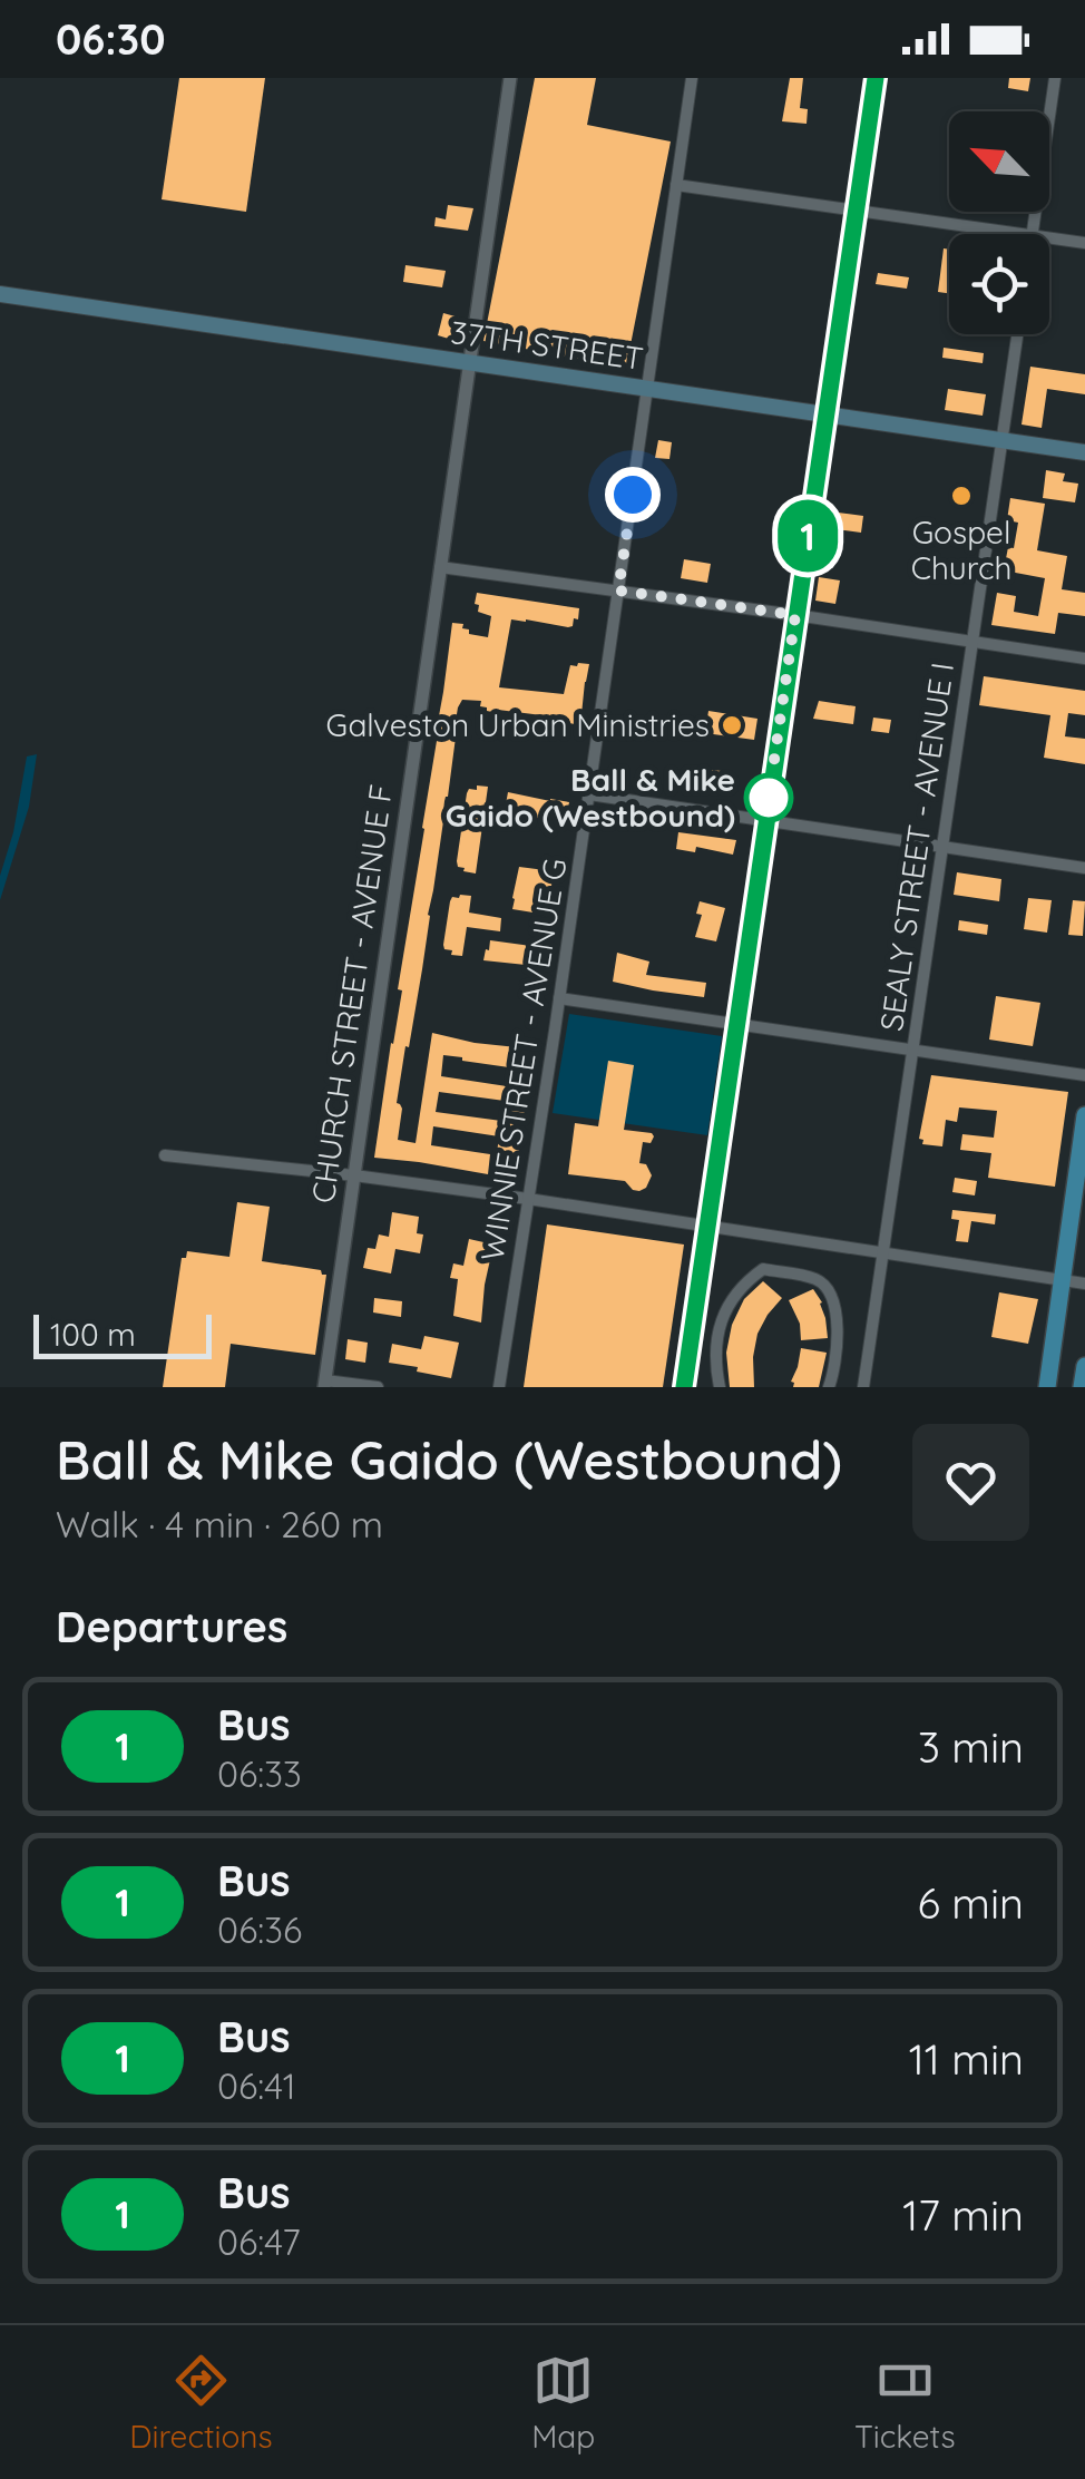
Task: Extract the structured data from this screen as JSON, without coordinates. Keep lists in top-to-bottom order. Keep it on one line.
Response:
{"streets":{"main road":["37TH STREET"],"street":["SEALY STREET - AVENUE I","CHURCH STREET - AVENUE F","WINNIE STREET - AVENUE G"]},"crossings":[["37TH STREET","SEALY STREET - AVENUE I"],["37TH STREET","CHURCH STREET - AVENUE F"],["37TH STREET","WINNIE STREET - AVENUE G"]],"places":["Gospel Church","Galveston Urban Ministries","Ball & Mike Gaido (Westbound)"],"lines":["bus line 1"],"scale_bar":"100 m","north":"top left","page":{"status":"06:30","on_map":"1","scale":"100 m","heading":[["Ball & Mike Gaido (Westbound)","Walk · 4 min · 260 m"],"Departures"],"list":[{"mark":"1","name":"Bus","note":"06:33","value":"3 min"},{"mark":"1","name":"Bus","note":"06:36","value":"6 min"},{"mark":"1","name":"Bus","note":"06:41","value":"11 min"},{"mark":"1","name":"Bus","note":"06:47","value":"17 min"}],"tabs":["Directions","Map","Tickets"]}}
